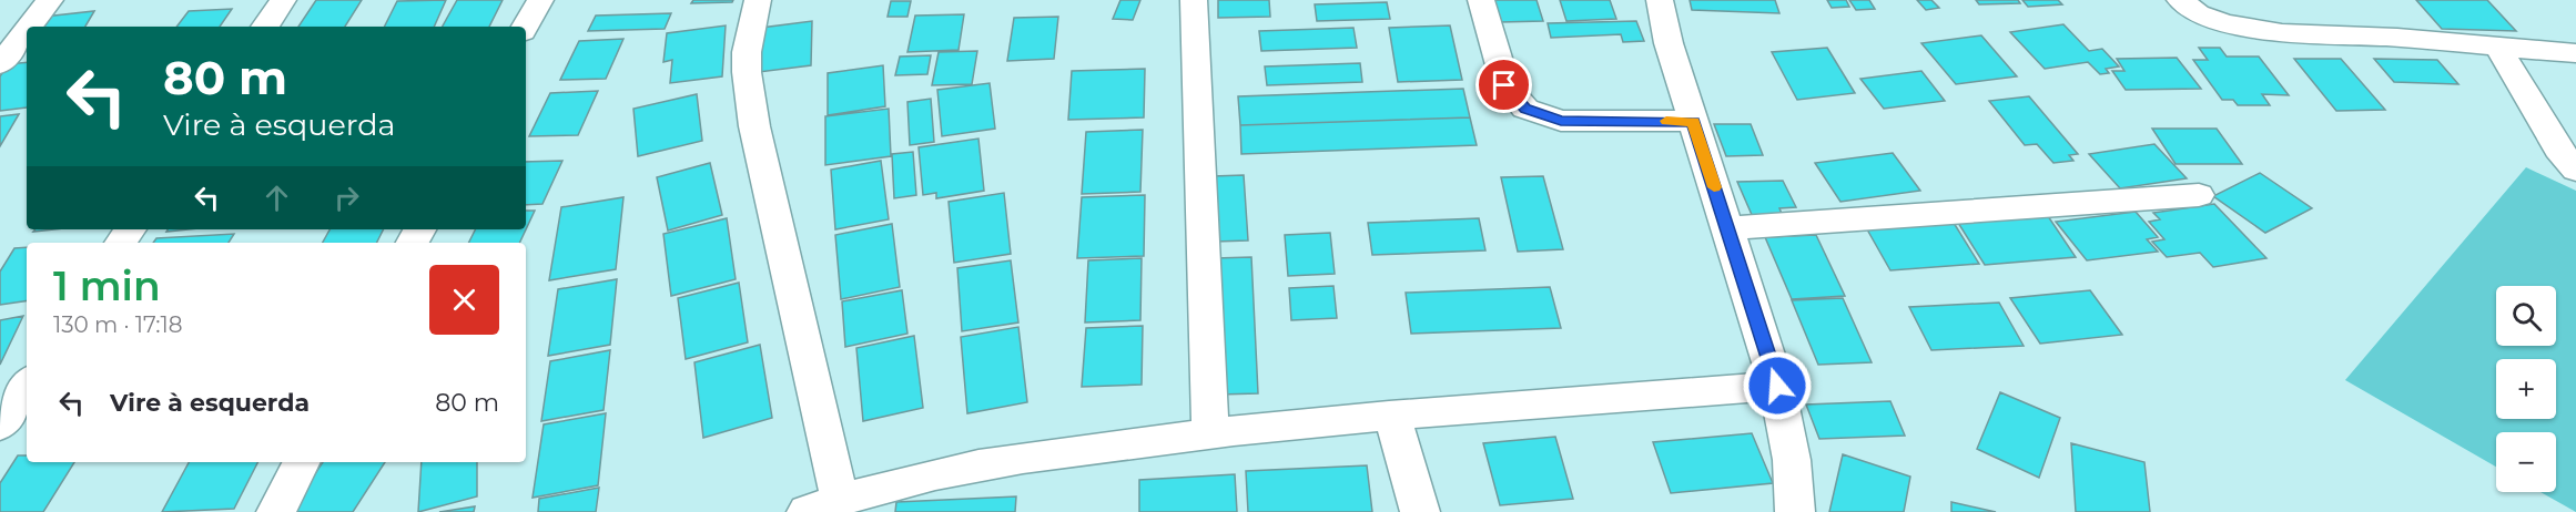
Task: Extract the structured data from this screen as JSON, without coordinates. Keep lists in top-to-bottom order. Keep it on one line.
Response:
{"page":{"turn":["80 m","Vire à esquerda"],"heading":["1 min","130 m · 17:18"],"map_buttons":["+","−"],"list":[{"name":"Vire à esquerda","value":"80 m"}]}}
